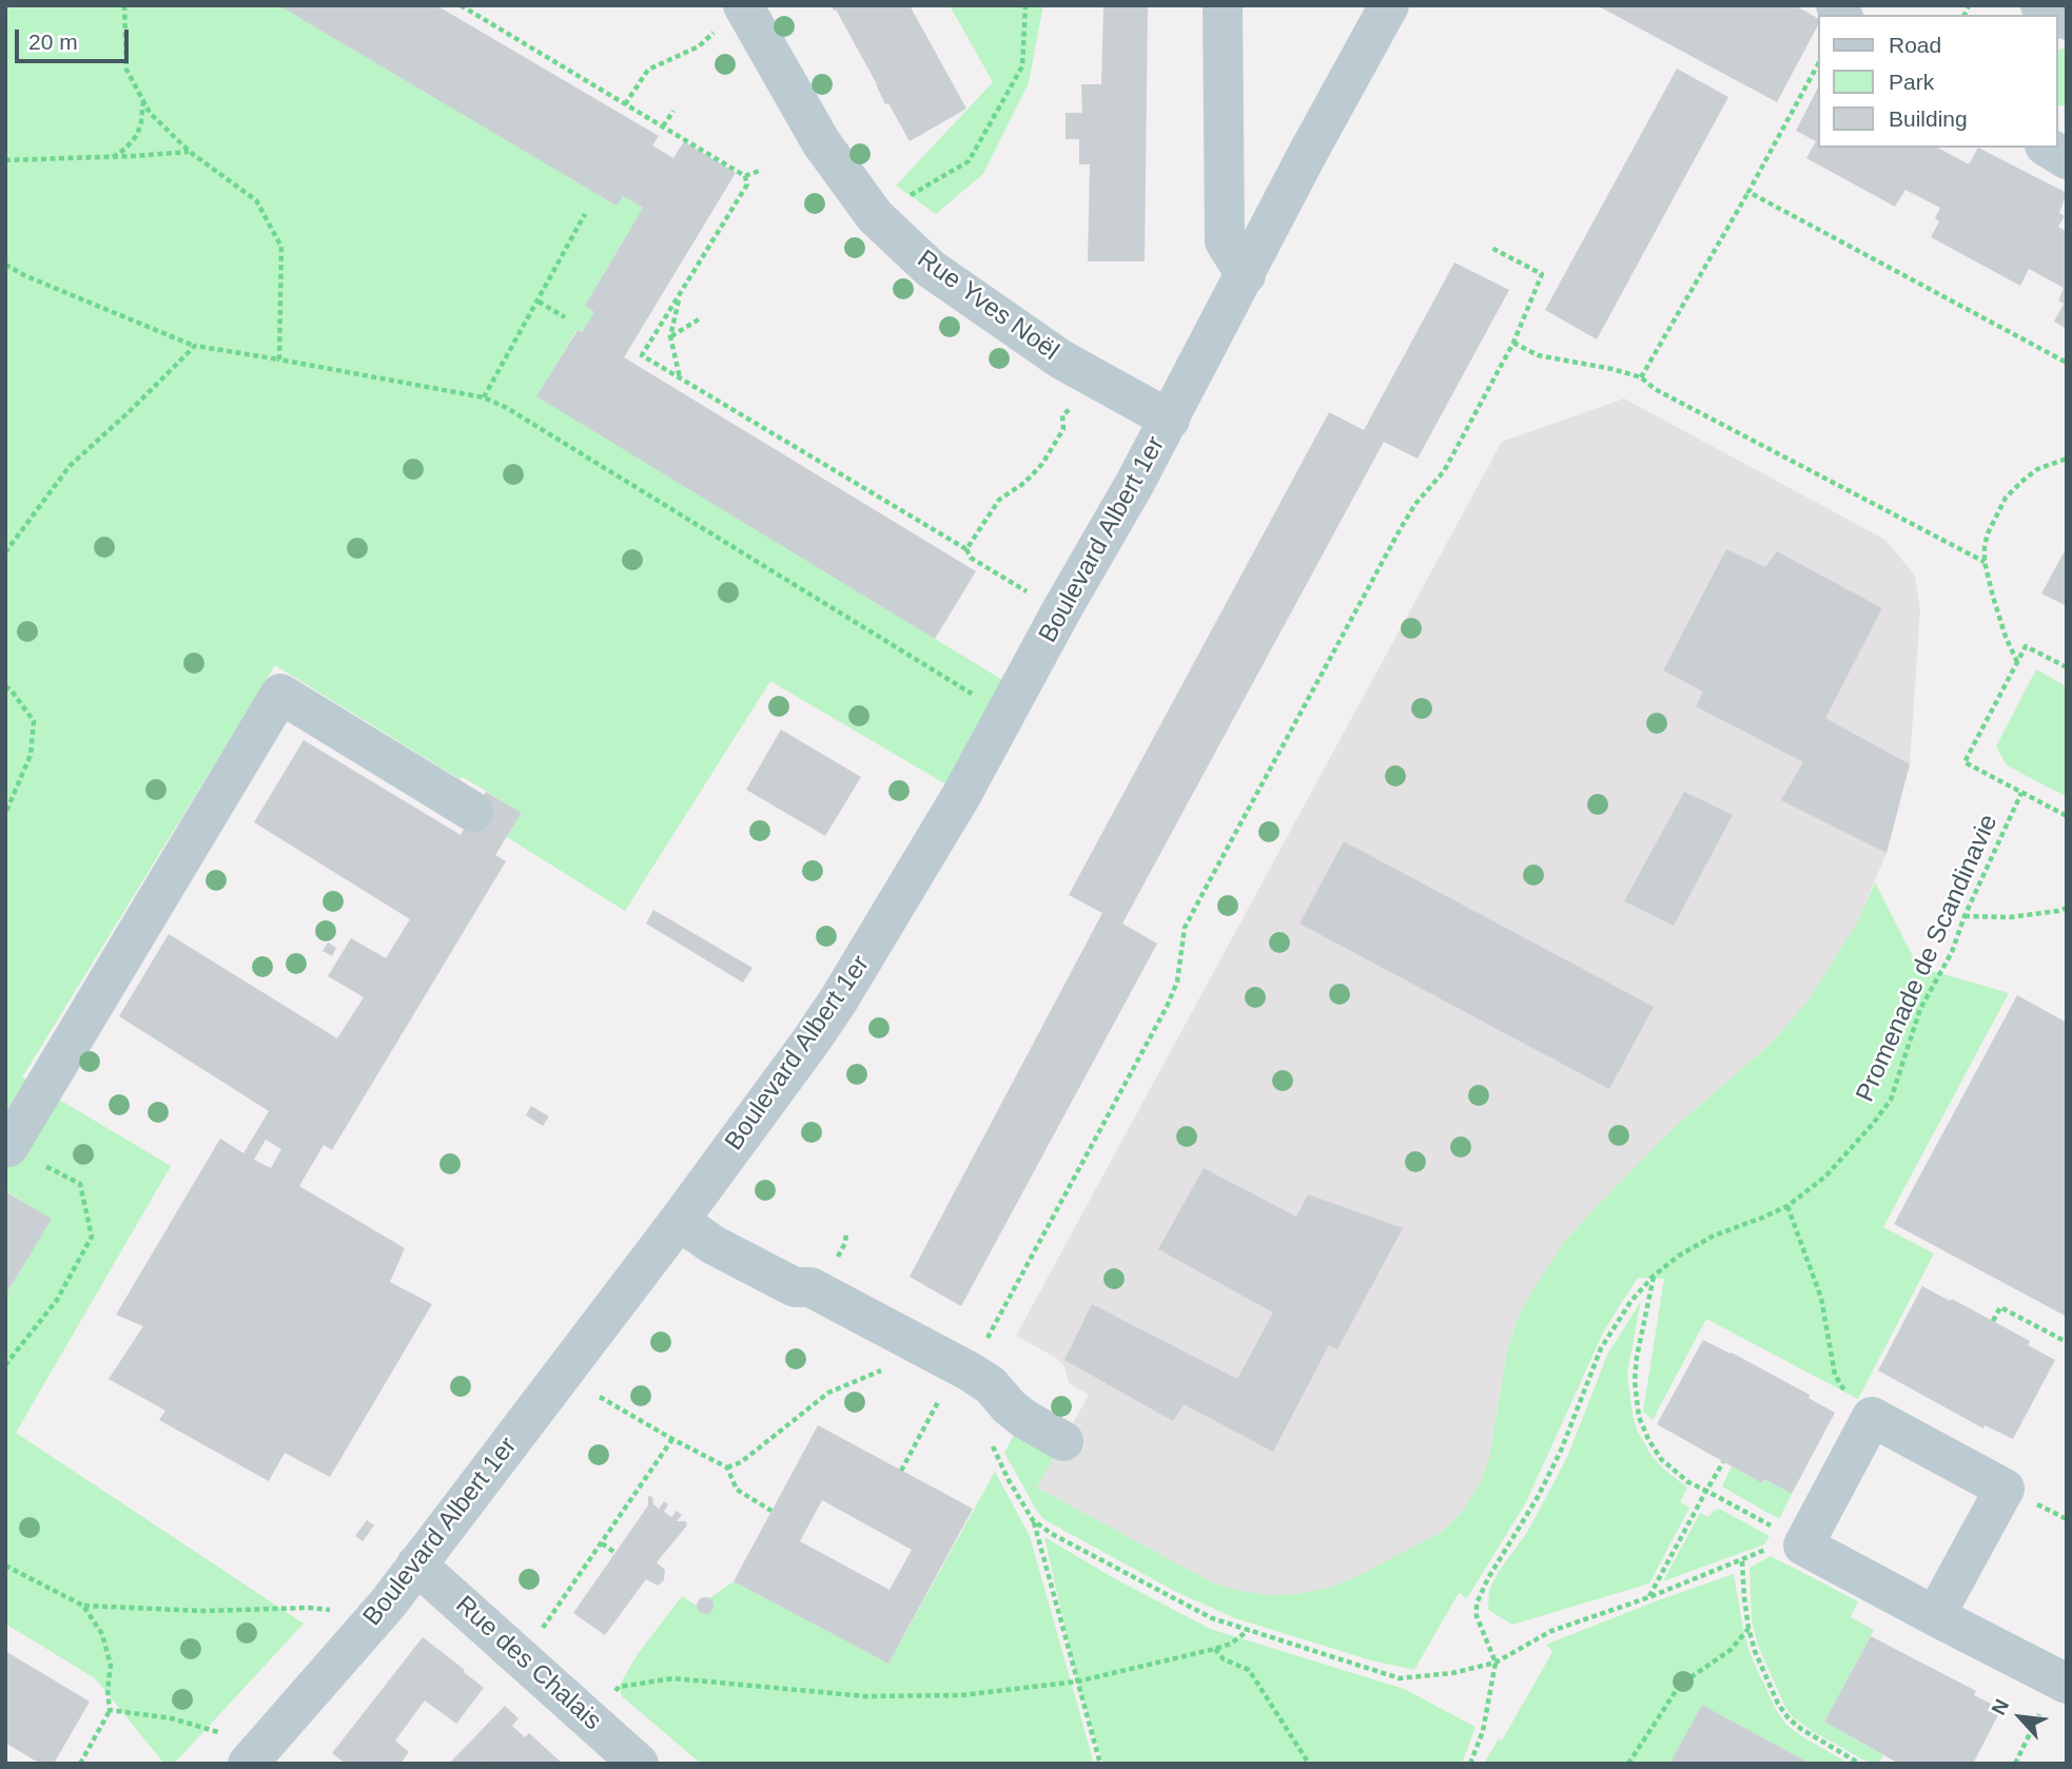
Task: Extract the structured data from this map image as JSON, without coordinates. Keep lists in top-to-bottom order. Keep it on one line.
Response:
{"streets":{"street":["Rue Yves Noël","Boulevard Albert 1er","Rue des Chalais"],"path":["Promenade de Scandinavie"]},"crossings":[["Rue Yves Noël","Boulevard Albert 1er"],["Boulevard Albert 1er","Rue des Chalais"]],"legend":["Road","Park","Building"],"scale_bar":"20 m","north":"top left"}
